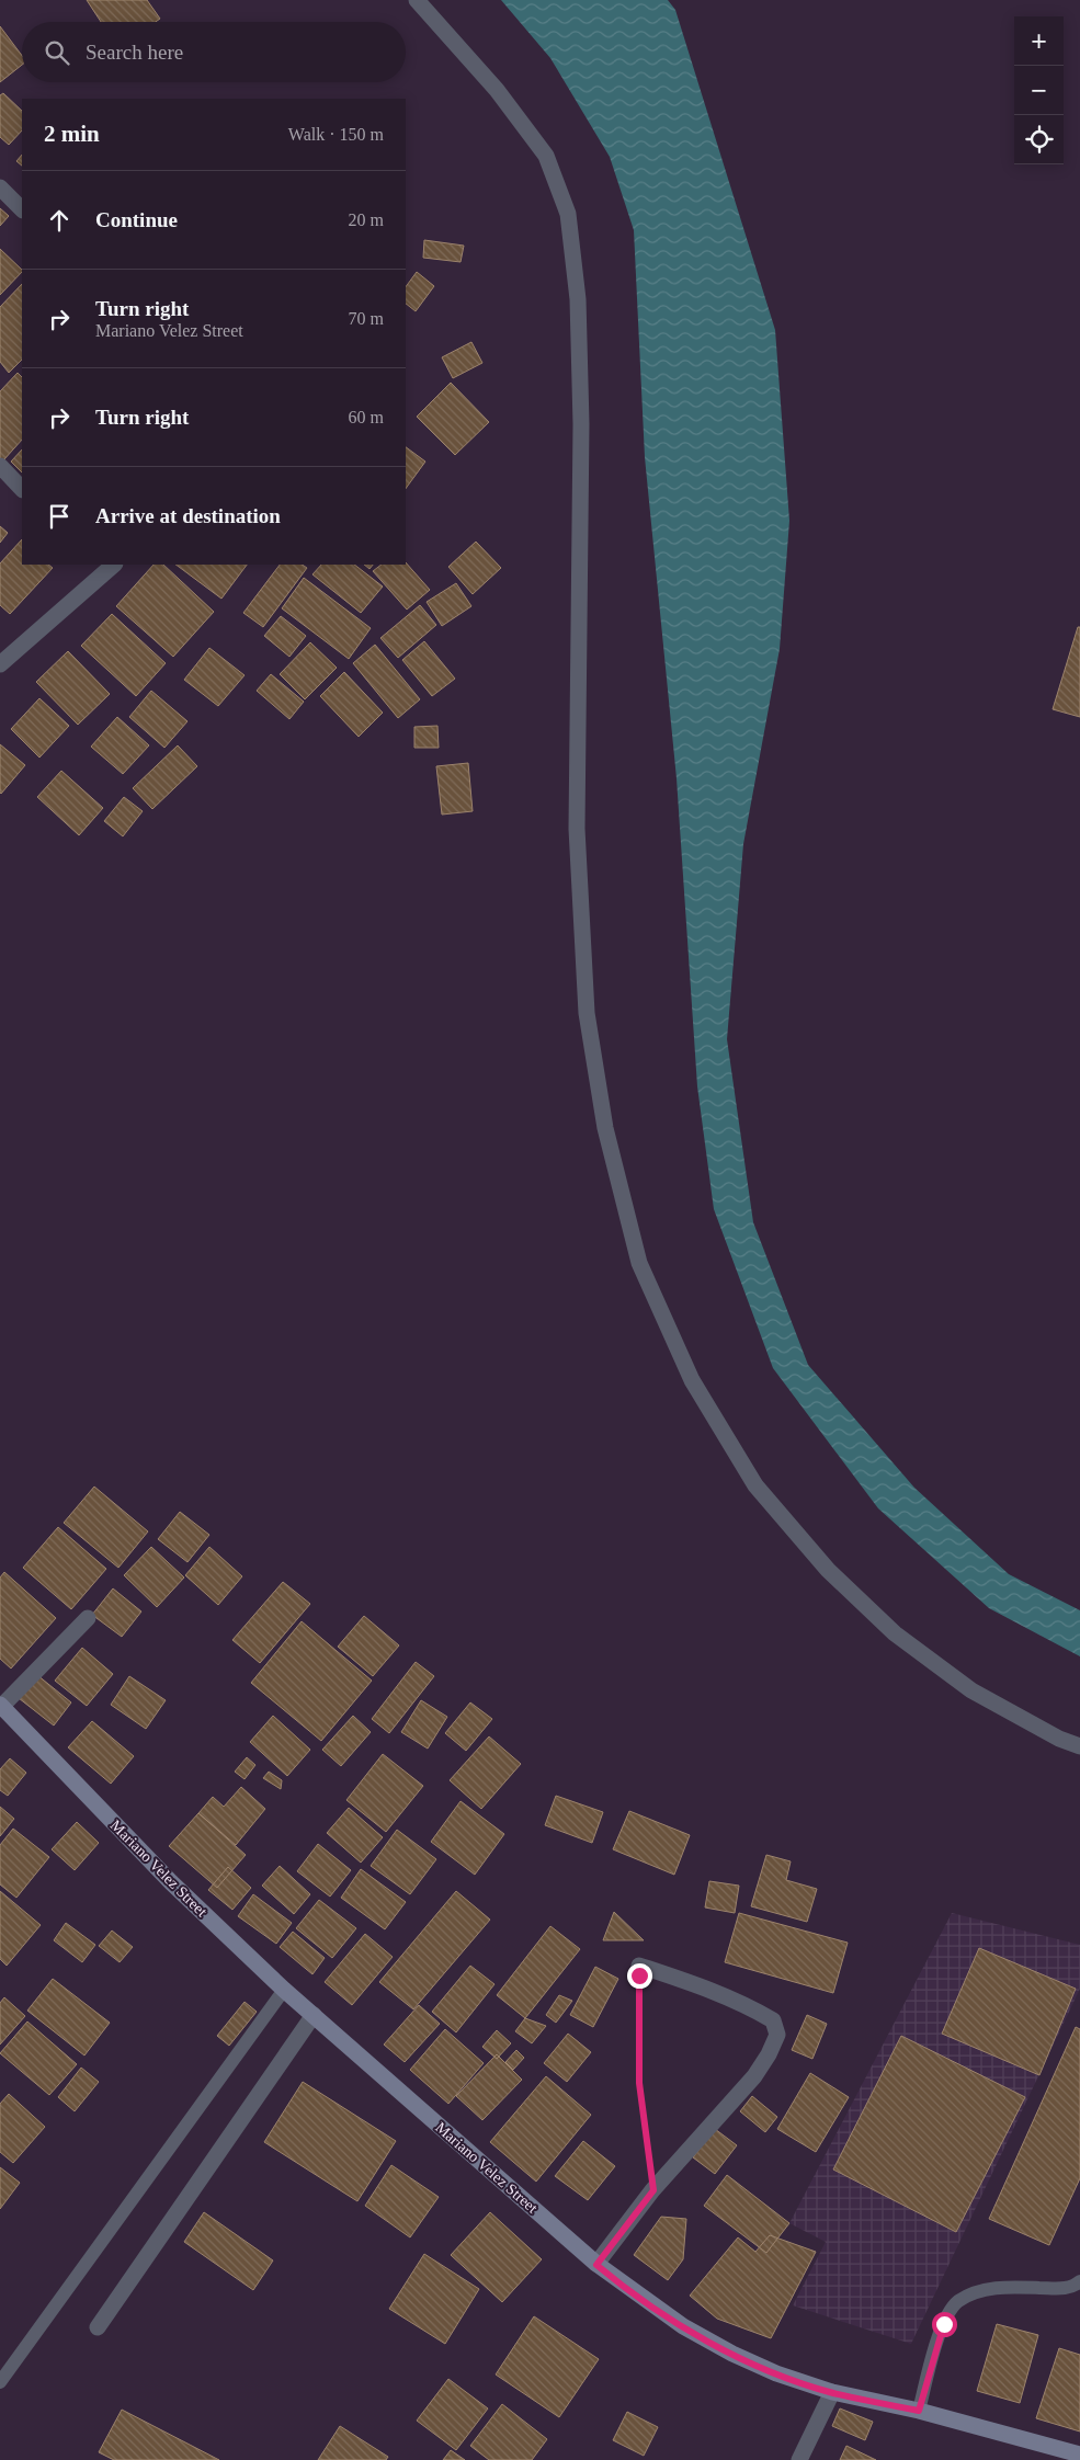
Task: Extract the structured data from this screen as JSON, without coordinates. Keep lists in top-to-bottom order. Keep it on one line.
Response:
{"streets":{"street":["Mariano Velez Street"]},"page":{"map_buttons":["+","−"],"search":"Search here","heading":["2 min","Walk · 150 m"],"list":[["Continue","20 m"],["Turn right","Mariano Velez Street","70 m"],["Turn right","60 m"],"Arrive at destination"]}}
